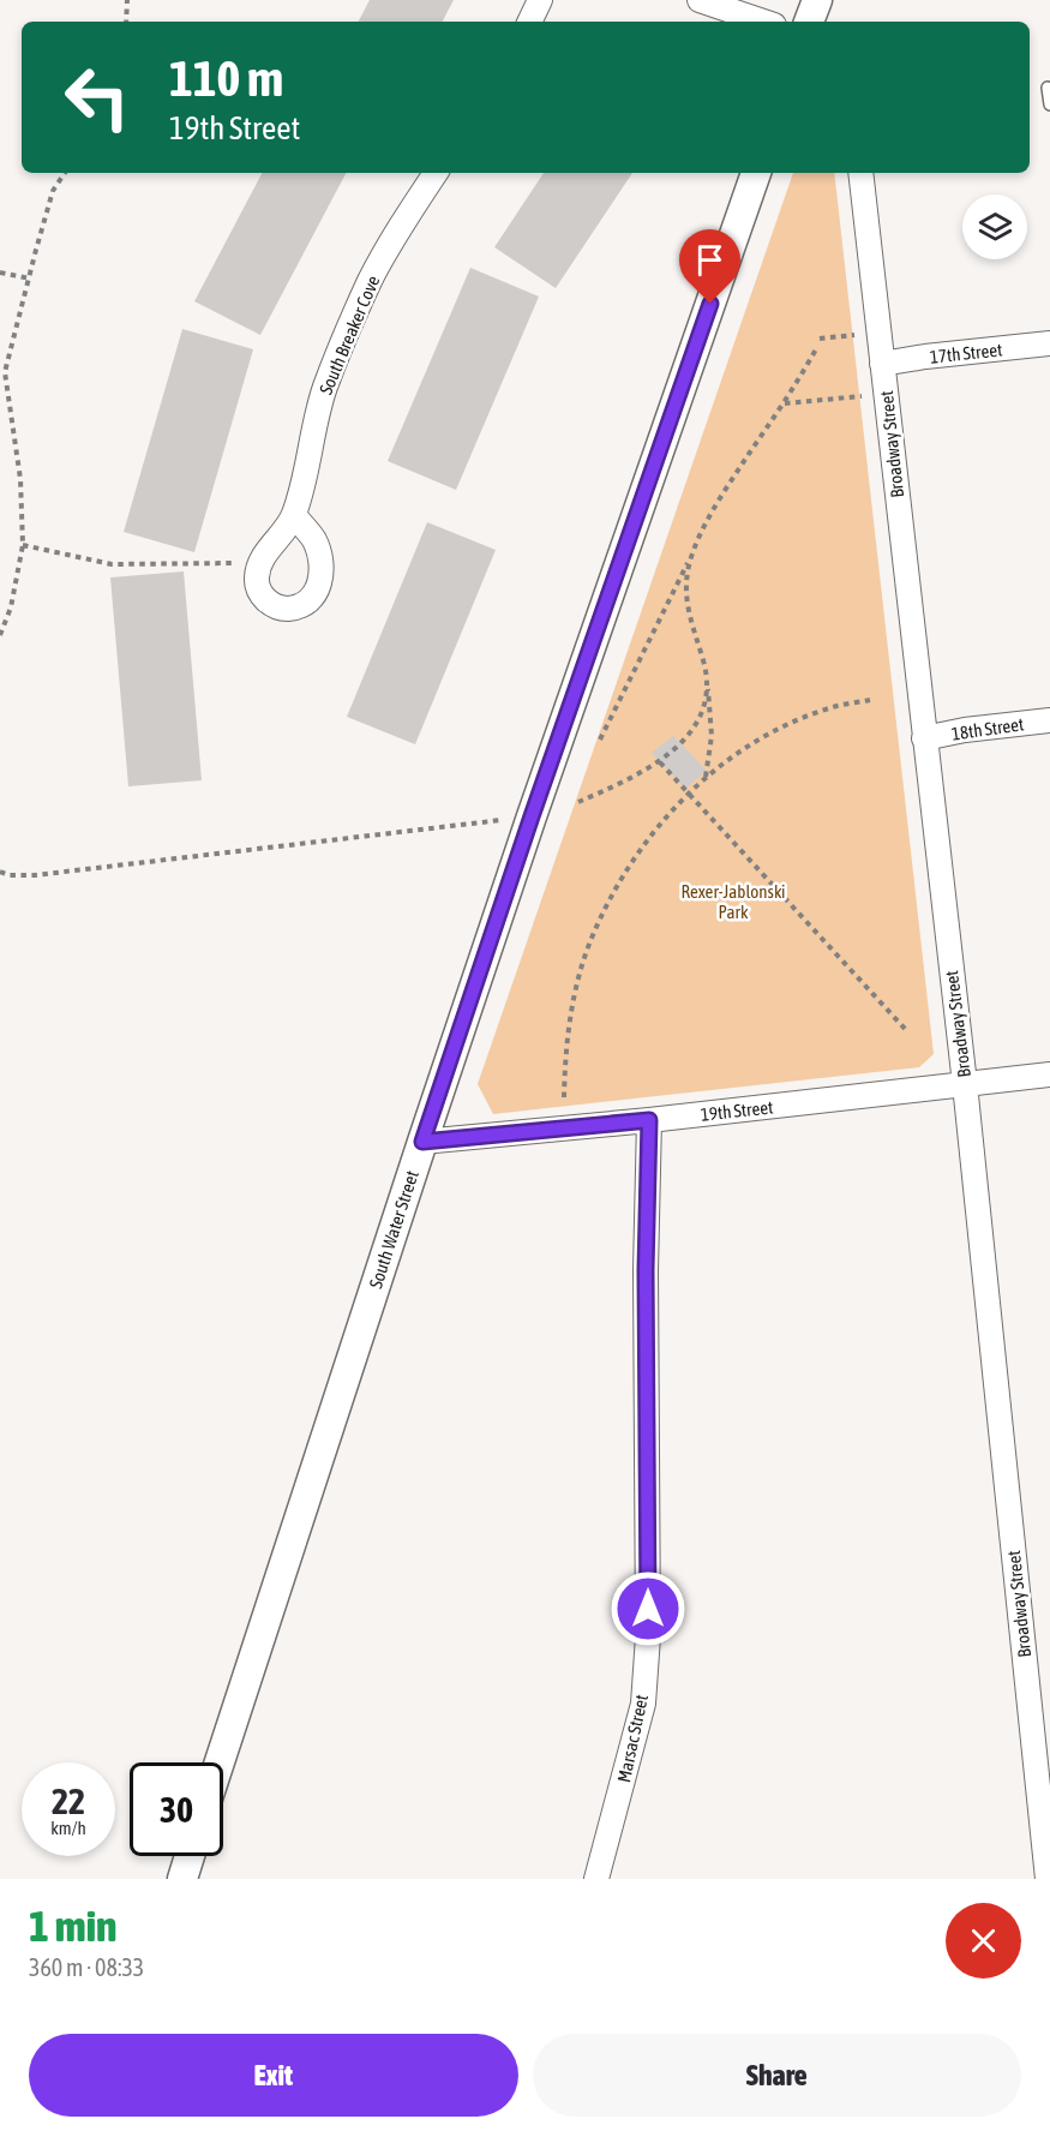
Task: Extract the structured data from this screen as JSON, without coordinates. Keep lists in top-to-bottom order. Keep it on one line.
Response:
{"streets":{"street":["South Breaker Cove","17th Street","Broadway Street","18th Street","19th Street","South Water Street","Marsac Street"]},"crossings":[["17th Street","Broadway Street"],["Broadway Street","18th Street"],["Broadway Street","19th Street"],["19th Street","South Water Street"],["19th Street","Marsac Street"]],"parks":["Rexer-Jablonski Park"],"page":{"turn":["110 m","19th Street"],"speed":"22 km/h","limit":"30","heading":["1 min","360 m · 08:33"],"buttons":["Exit","Share"]}}
